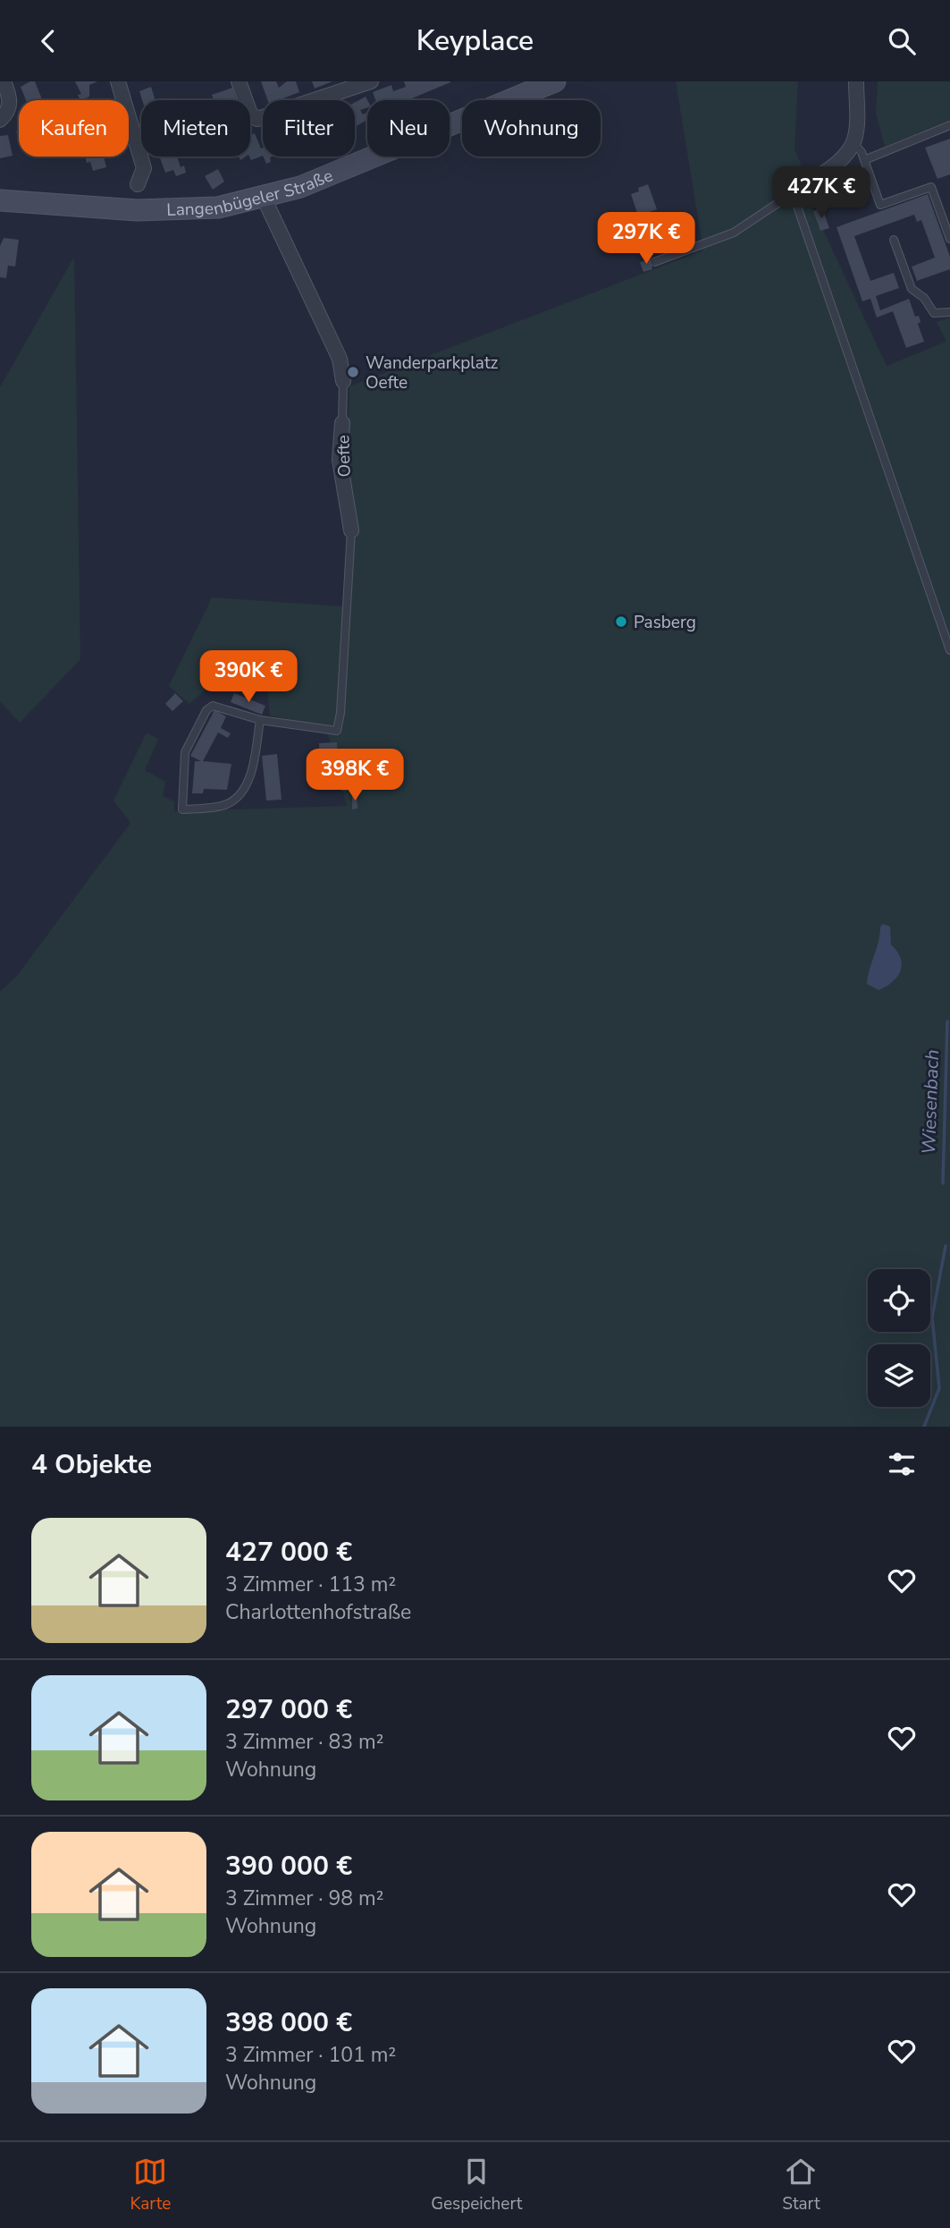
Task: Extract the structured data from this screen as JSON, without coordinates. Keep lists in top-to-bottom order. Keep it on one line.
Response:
{"streets":{"main road":["Langenbügeler Straße"],"street":["Oefte"]},"crossings":[["Langenbügeler Straße","Oefte"]],"water":["Wiesenbach"],"places":["Wanderparkplatz Oefte","Pasberg"],"page":{"header":"Keyplace","chip":["Kaufen","Mieten","Filter","Neu","Wohnung"],"price":["427K €","297K €","390K €","398K €"],"heading":"4 Objekte","list":[{"name":"427 000 €","note":"3 Zimmer · 113 m² · Charlottenhofstraße"},{"name":"297 000 €","note":"3 Zimmer · 83 m² · Wohnung"},{"name":"390 000 €","note":"3 Zimmer · 98 m² · Wohnung"},{"name":"398 000 €","note":"3 Zimmer · 101 m² · Wohnung"}],"tabs":["Karte","Gespeichert","Start"]}}
